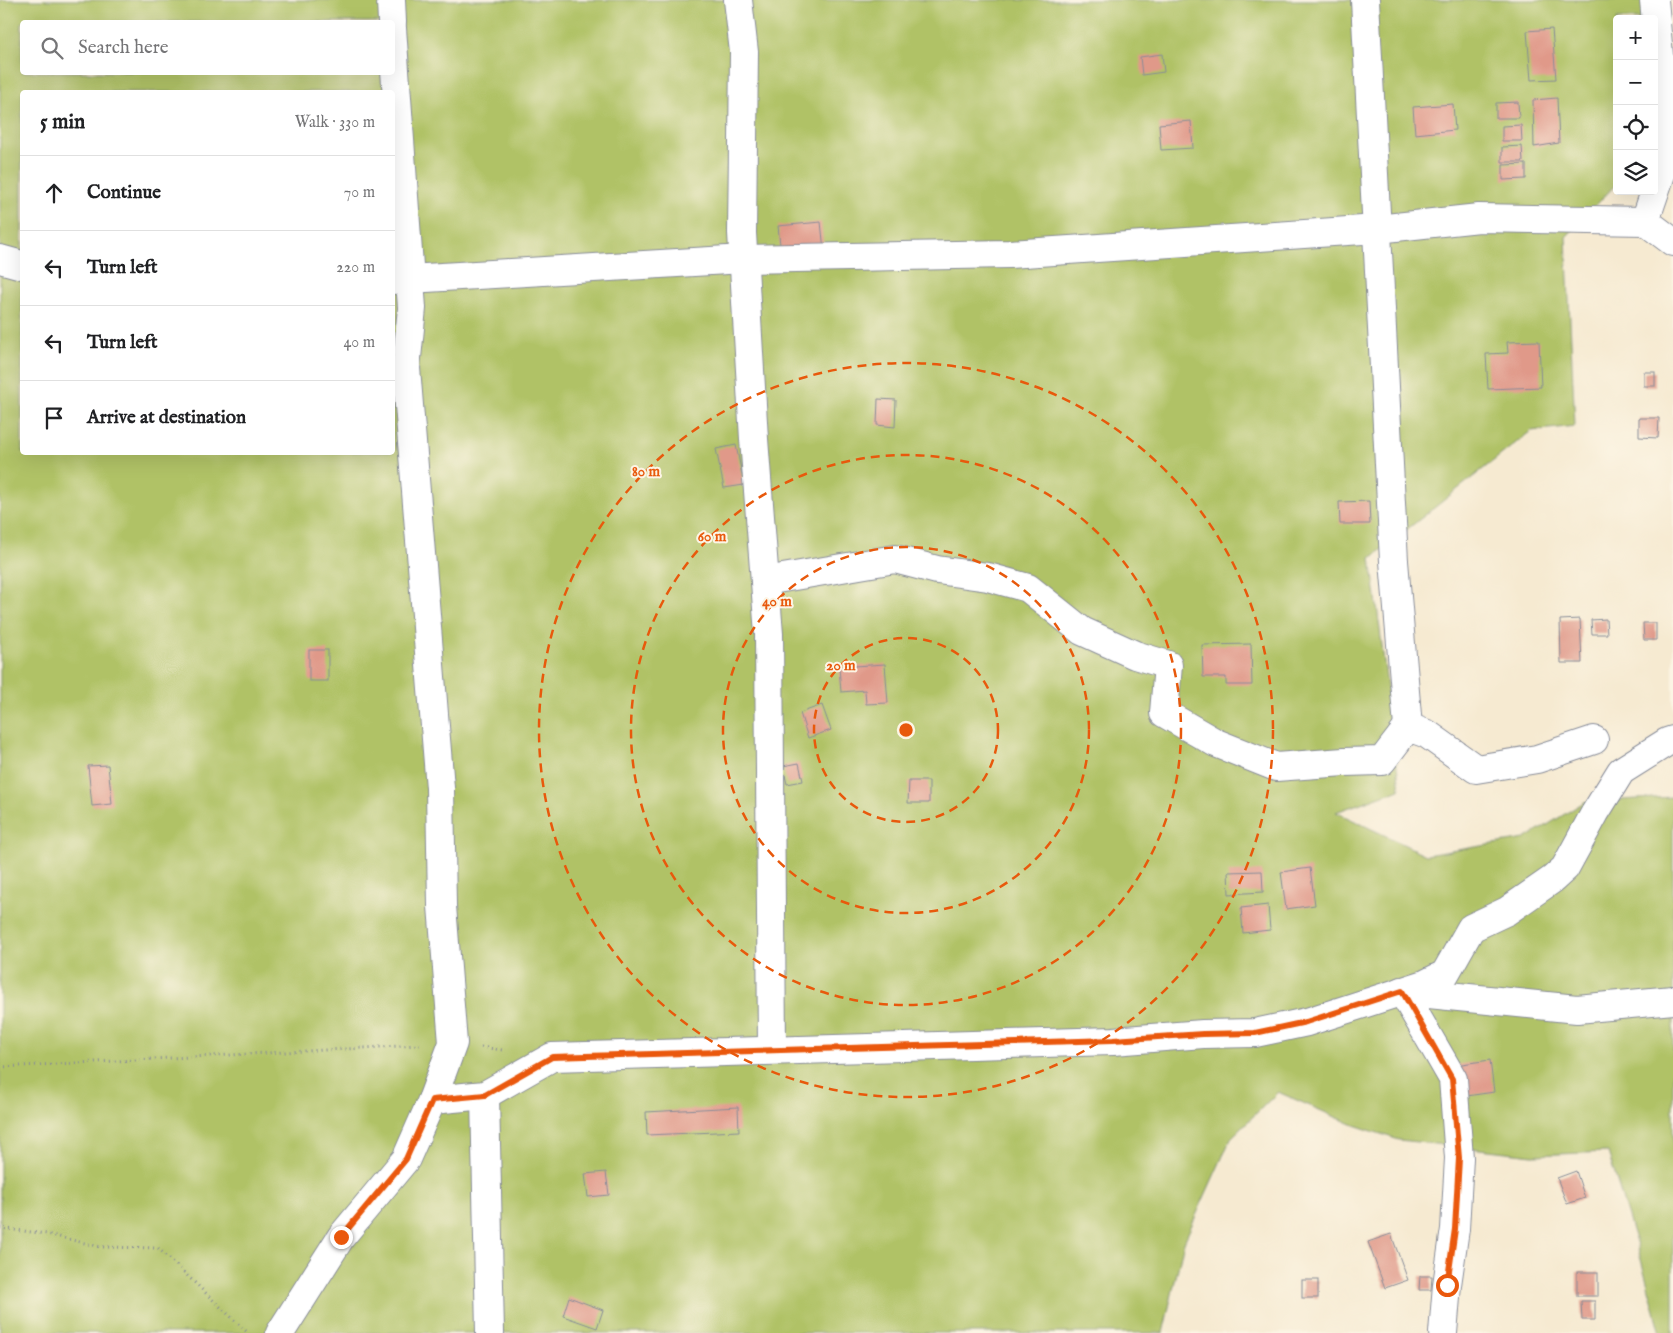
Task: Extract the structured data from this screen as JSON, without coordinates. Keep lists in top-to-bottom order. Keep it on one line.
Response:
{"page":{"map_buttons":["+","−"],"search":"Search here","heading":["5 min","Walk · 330 m"],"list":[["Continue","70 m"],["Turn left","220 m"],["Turn left","40 m"],"Arrive at destination"]},"rings":["80 m","60 m","40 m","20 m"]}
